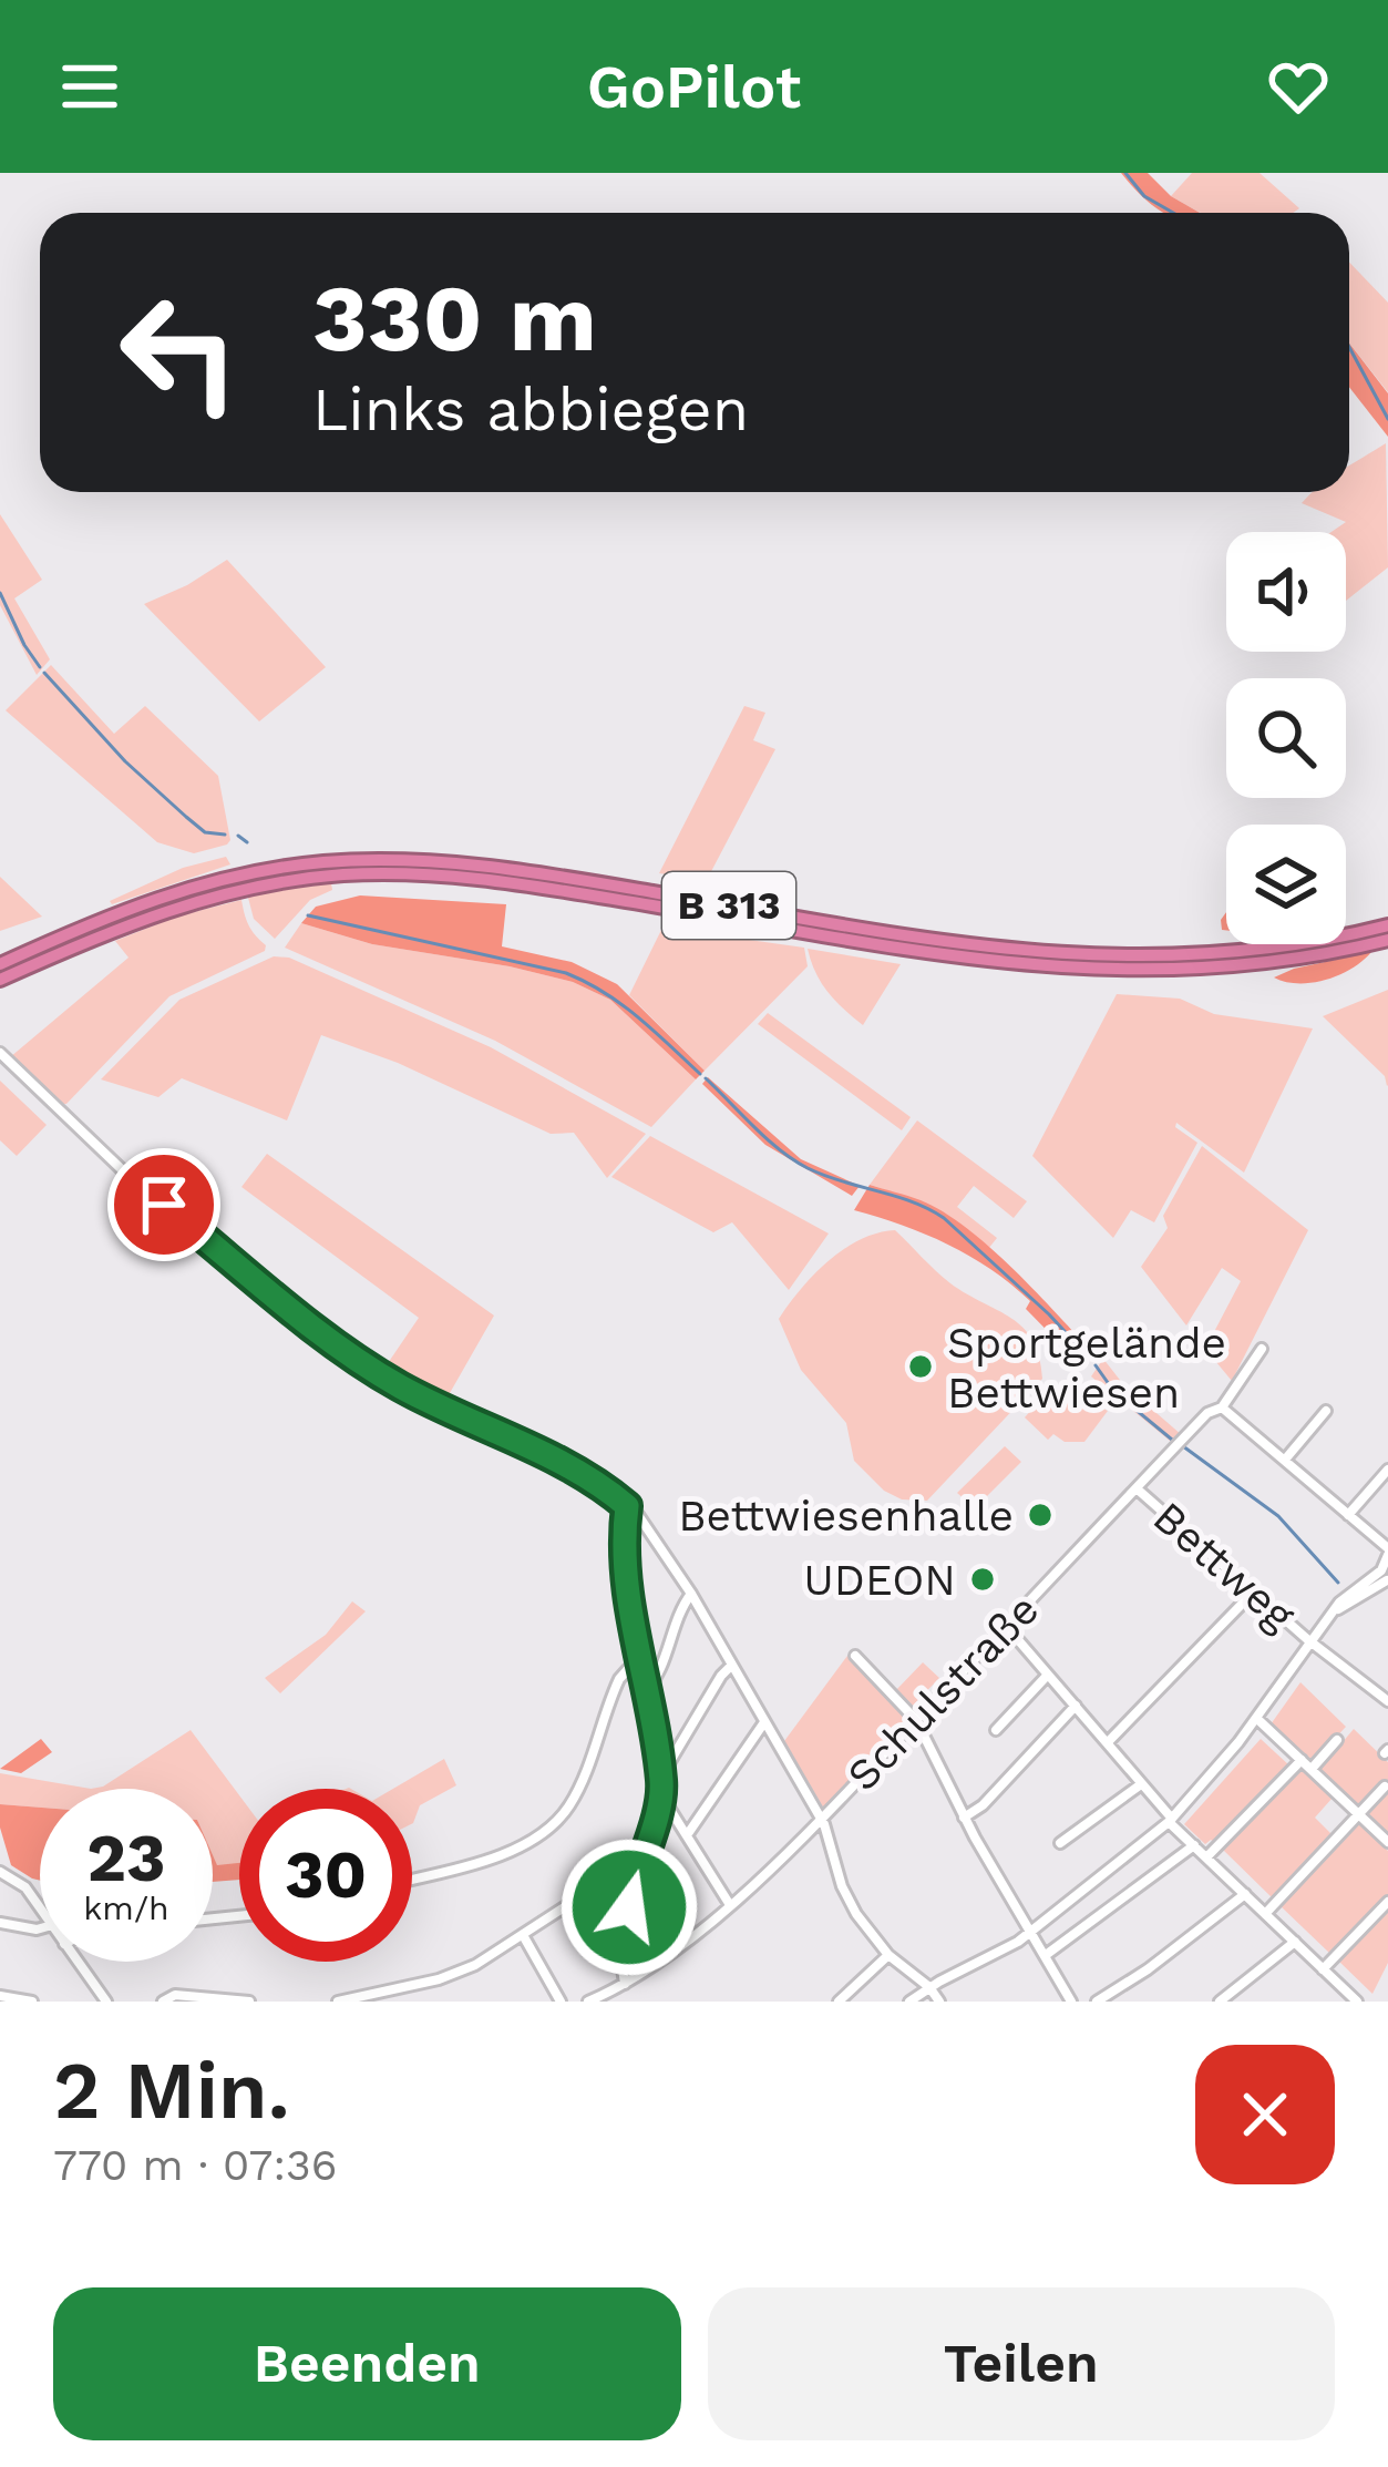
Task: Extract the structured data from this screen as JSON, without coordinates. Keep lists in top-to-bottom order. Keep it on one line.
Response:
{"streets":{"highway":["B 313"],"street":["Bettweg","Schulstraße"]},"crossings":[["Bettweg","Schulstraße"]],"places":["Sportgelände Bettwiesen","Bettwiesenhalle","UDEON"],"page":{"header":"GoPilot","turn":["330 m","Links abbiegen"],"speed":"23 km/h","limit":"30","heading":["2 Min.","770 m · 07:36"],"buttons":["Beenden","Teilen"]}}
